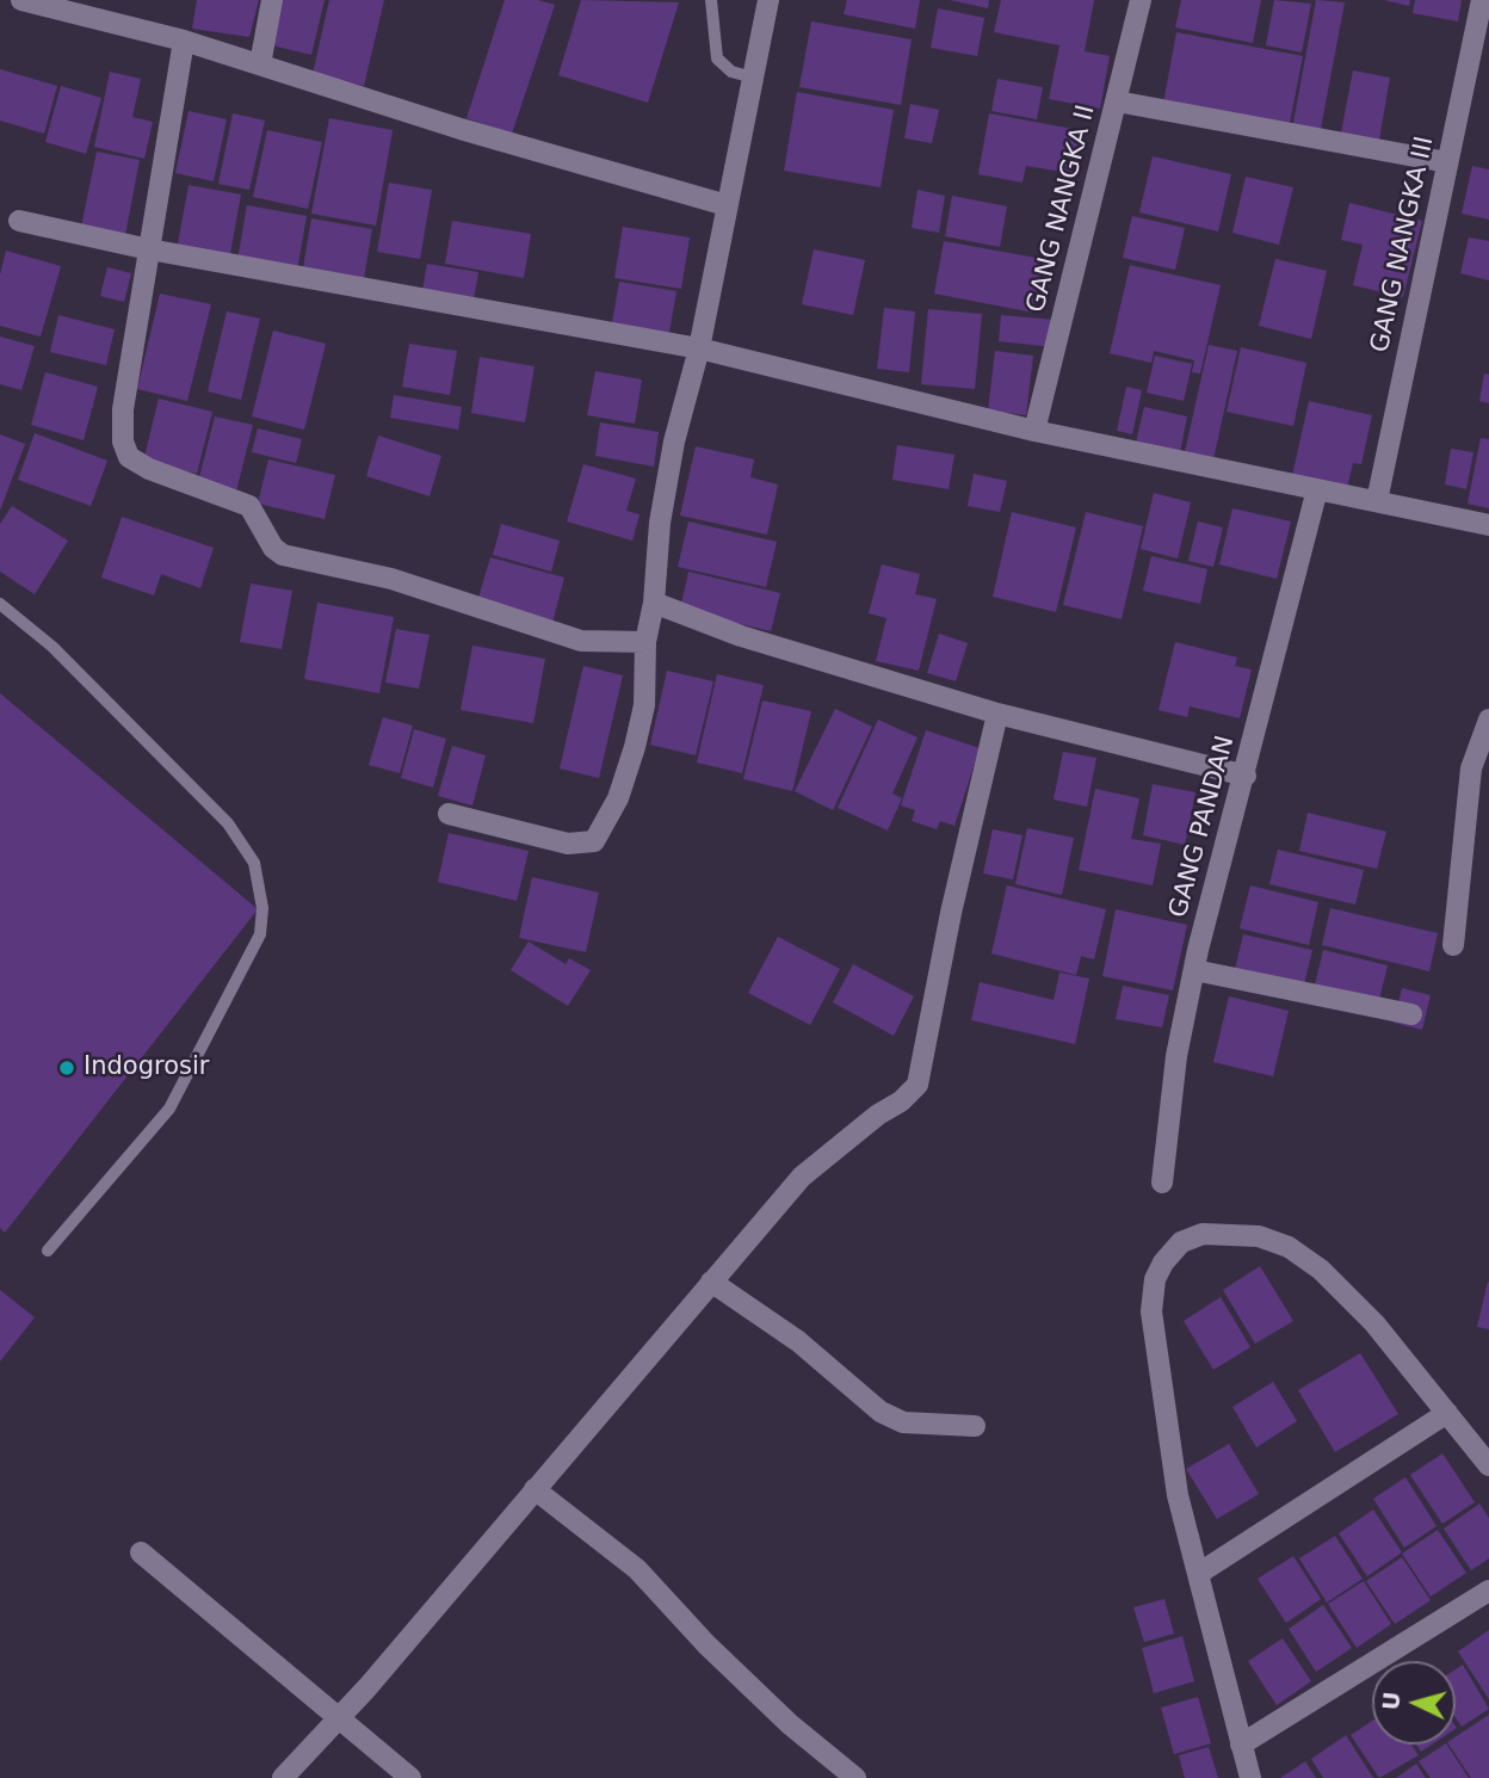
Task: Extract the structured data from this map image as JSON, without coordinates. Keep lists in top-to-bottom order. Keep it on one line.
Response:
{"streets":{"street":["GANG NANGKA II","GANG NANGKA III","GANG PANDAN"]},"places":["Indogrosir"],"north":"left"}
